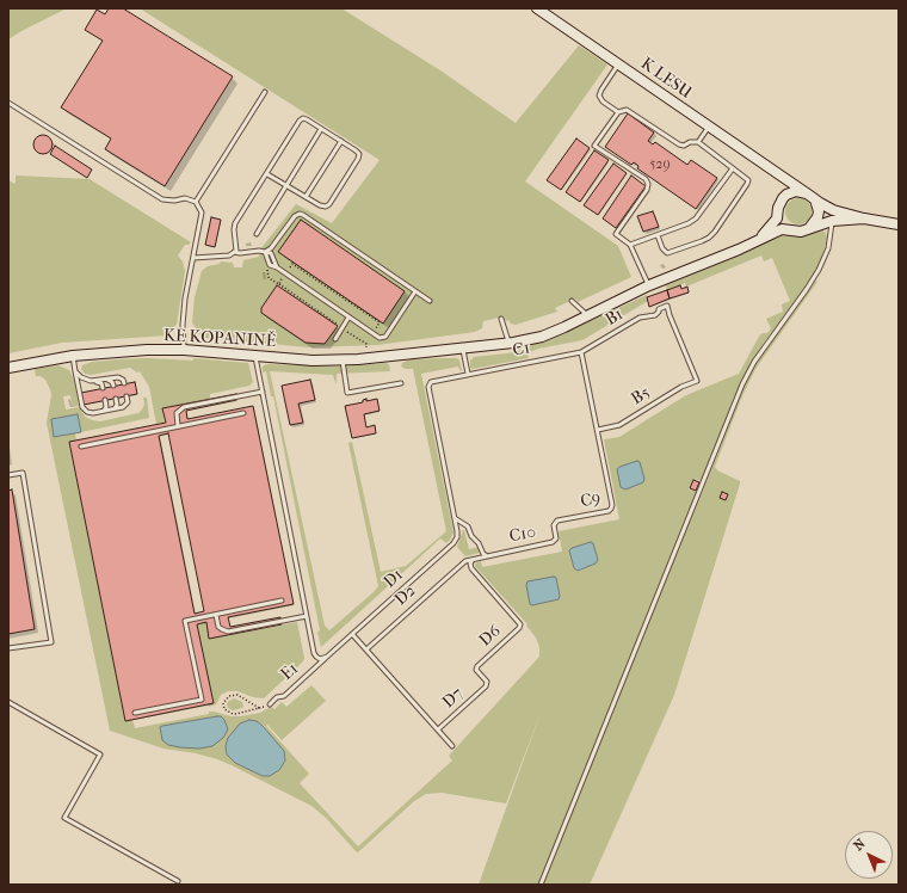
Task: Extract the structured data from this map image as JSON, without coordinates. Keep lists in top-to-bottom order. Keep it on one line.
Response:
{"streets":{"street":["K LESU","KE KOPANINĚ"],"lane":["B1","C1","B5","C9","C10","D1","D2","D6","E1","D7"]},"crossings":[["B1","C1"],["B1","B5"],["C1","D1"],["B5","C9"],["C9","C10"],["C10","D2"],["C10","D6"],["D1","E1"],["D6","D7"]],"house_numbers":["529"],"north":"top left"}
